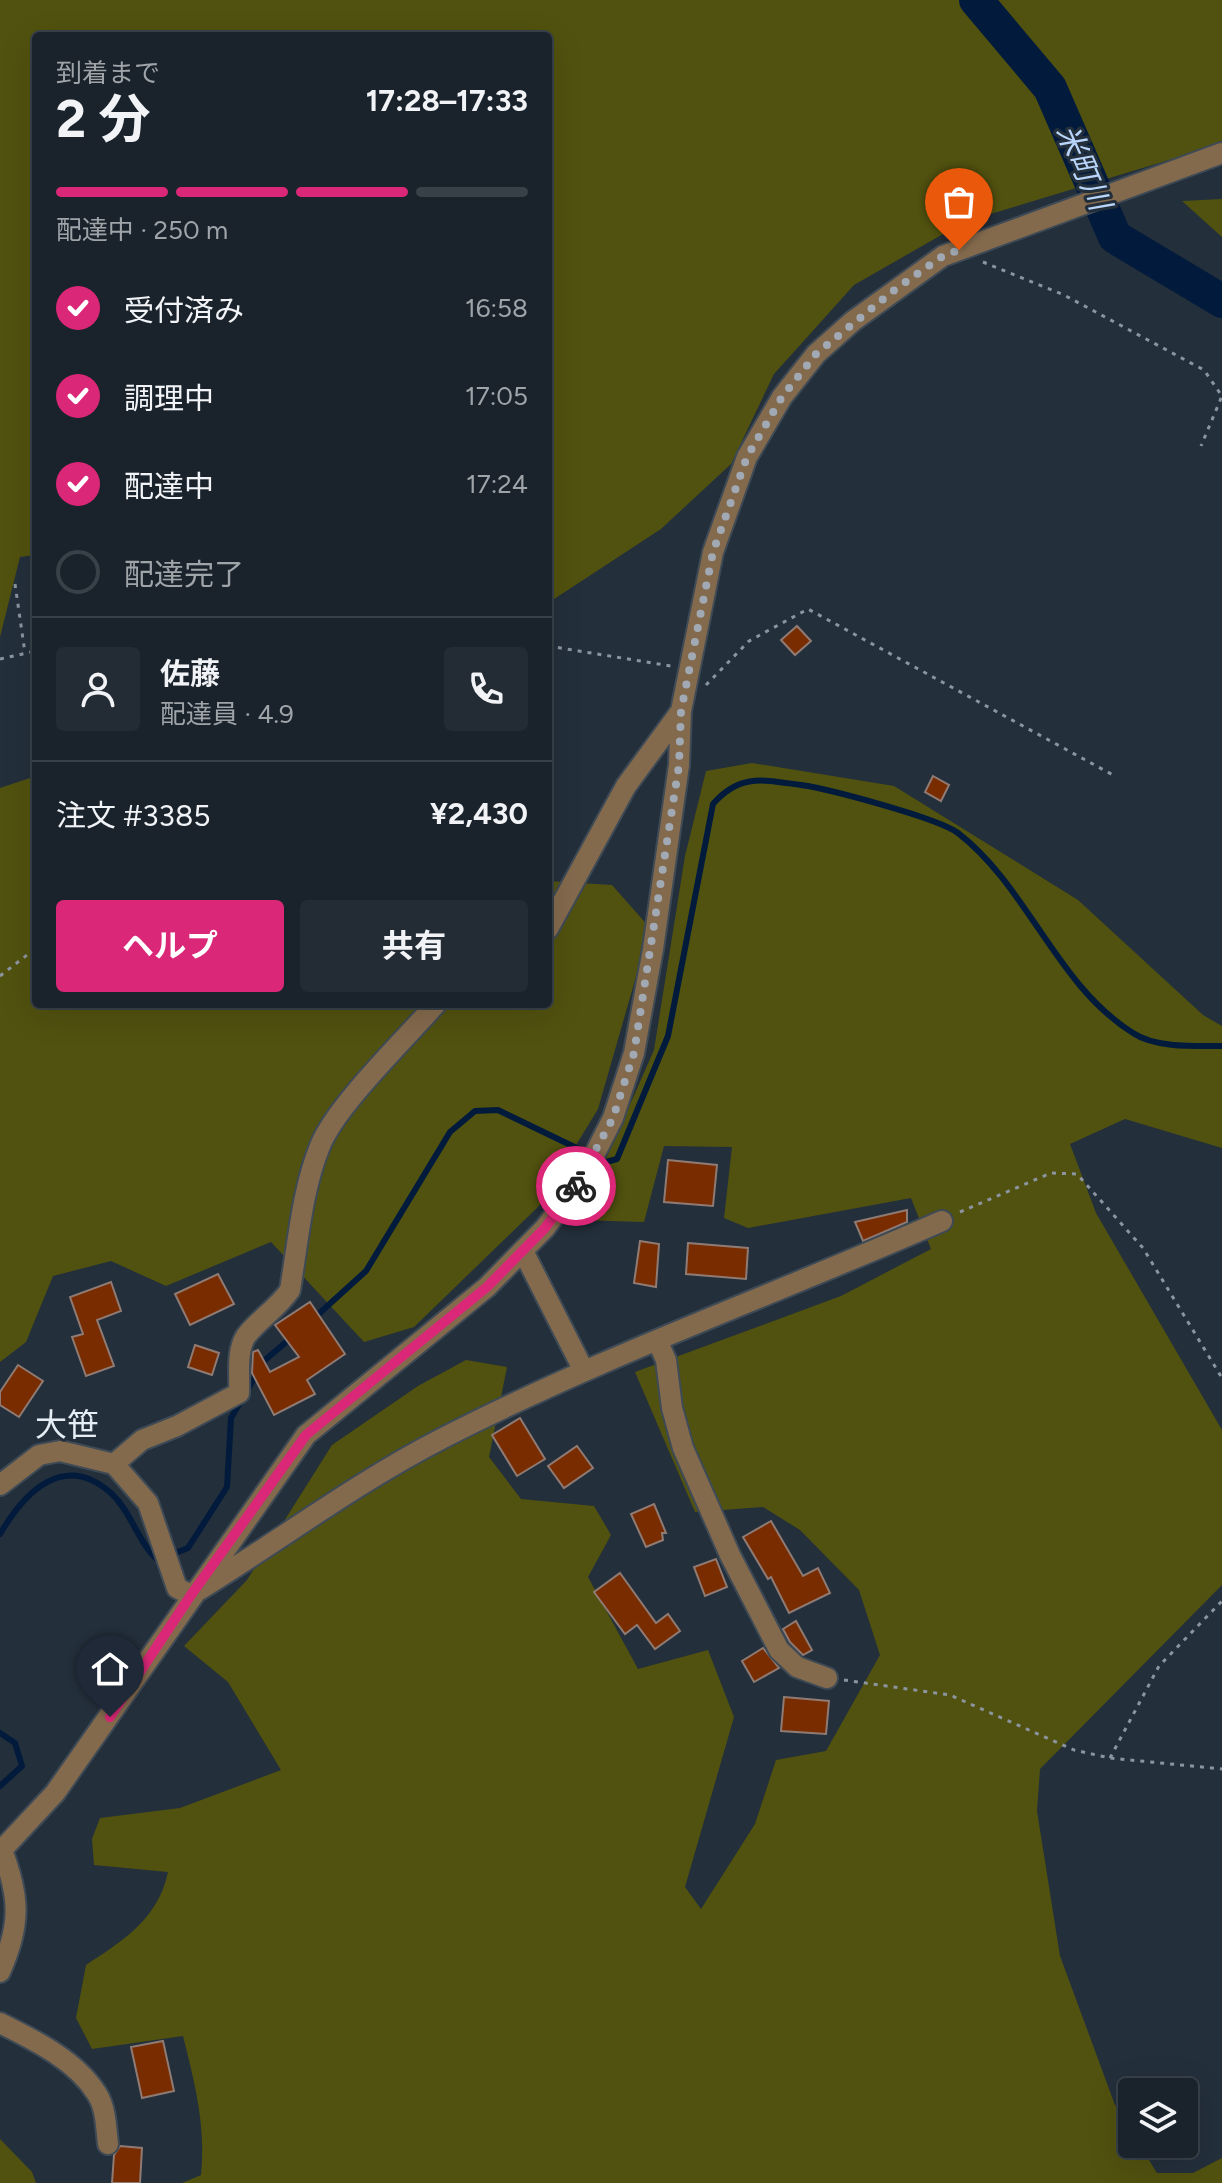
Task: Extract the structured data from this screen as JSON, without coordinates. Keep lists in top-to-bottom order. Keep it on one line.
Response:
{"districts":["大笹"],"water":["米町川"],"page":{"heading":["2 分","到着まで","17:28–17:33"],"panel":["佐藤","配達員 · 4.9","注文 #3385","¥2,430"],"bar":"配達中 · 250 m","list":[["受付済み","16:58"],["調理中","17:05"],["配達中","17:24"],"配達完了"],"buttons":["ヘルプ","共有"]}}
